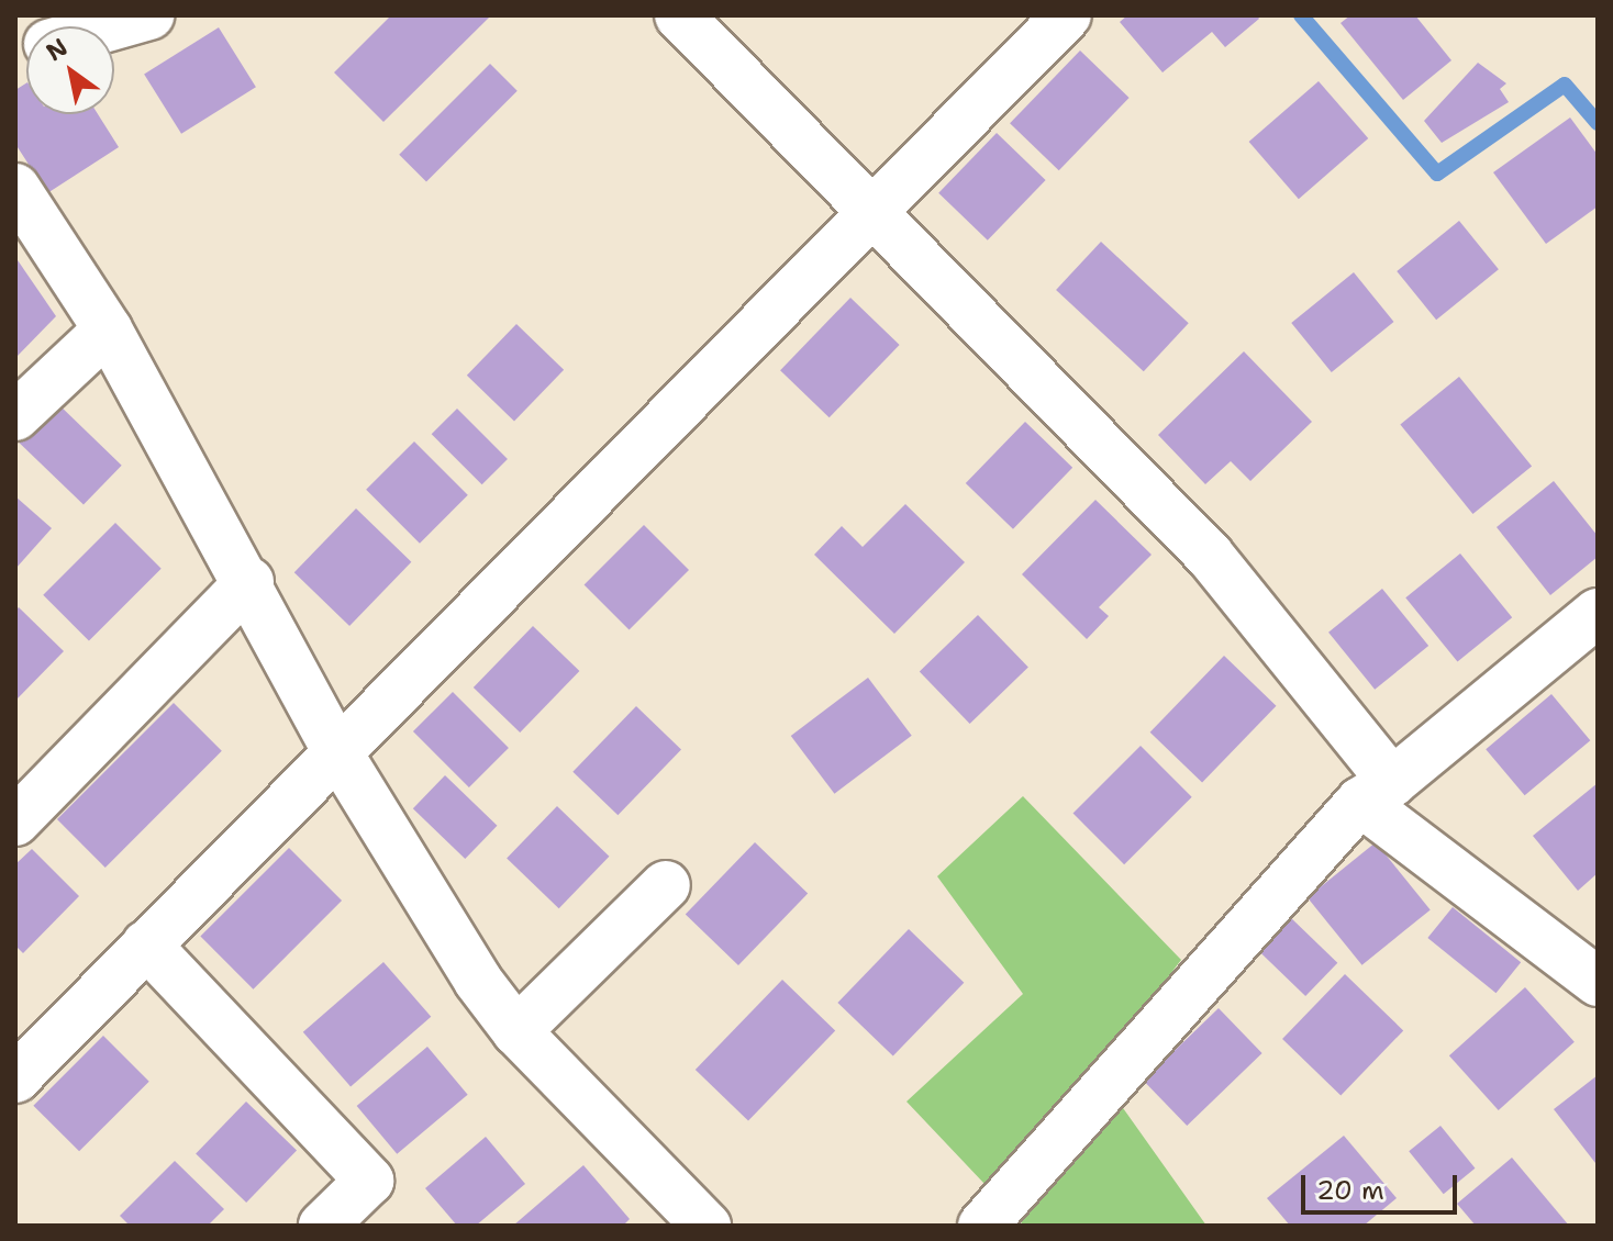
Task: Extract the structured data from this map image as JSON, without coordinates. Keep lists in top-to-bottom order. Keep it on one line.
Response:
{"scale_bar":"20 m","north":"top left"}
